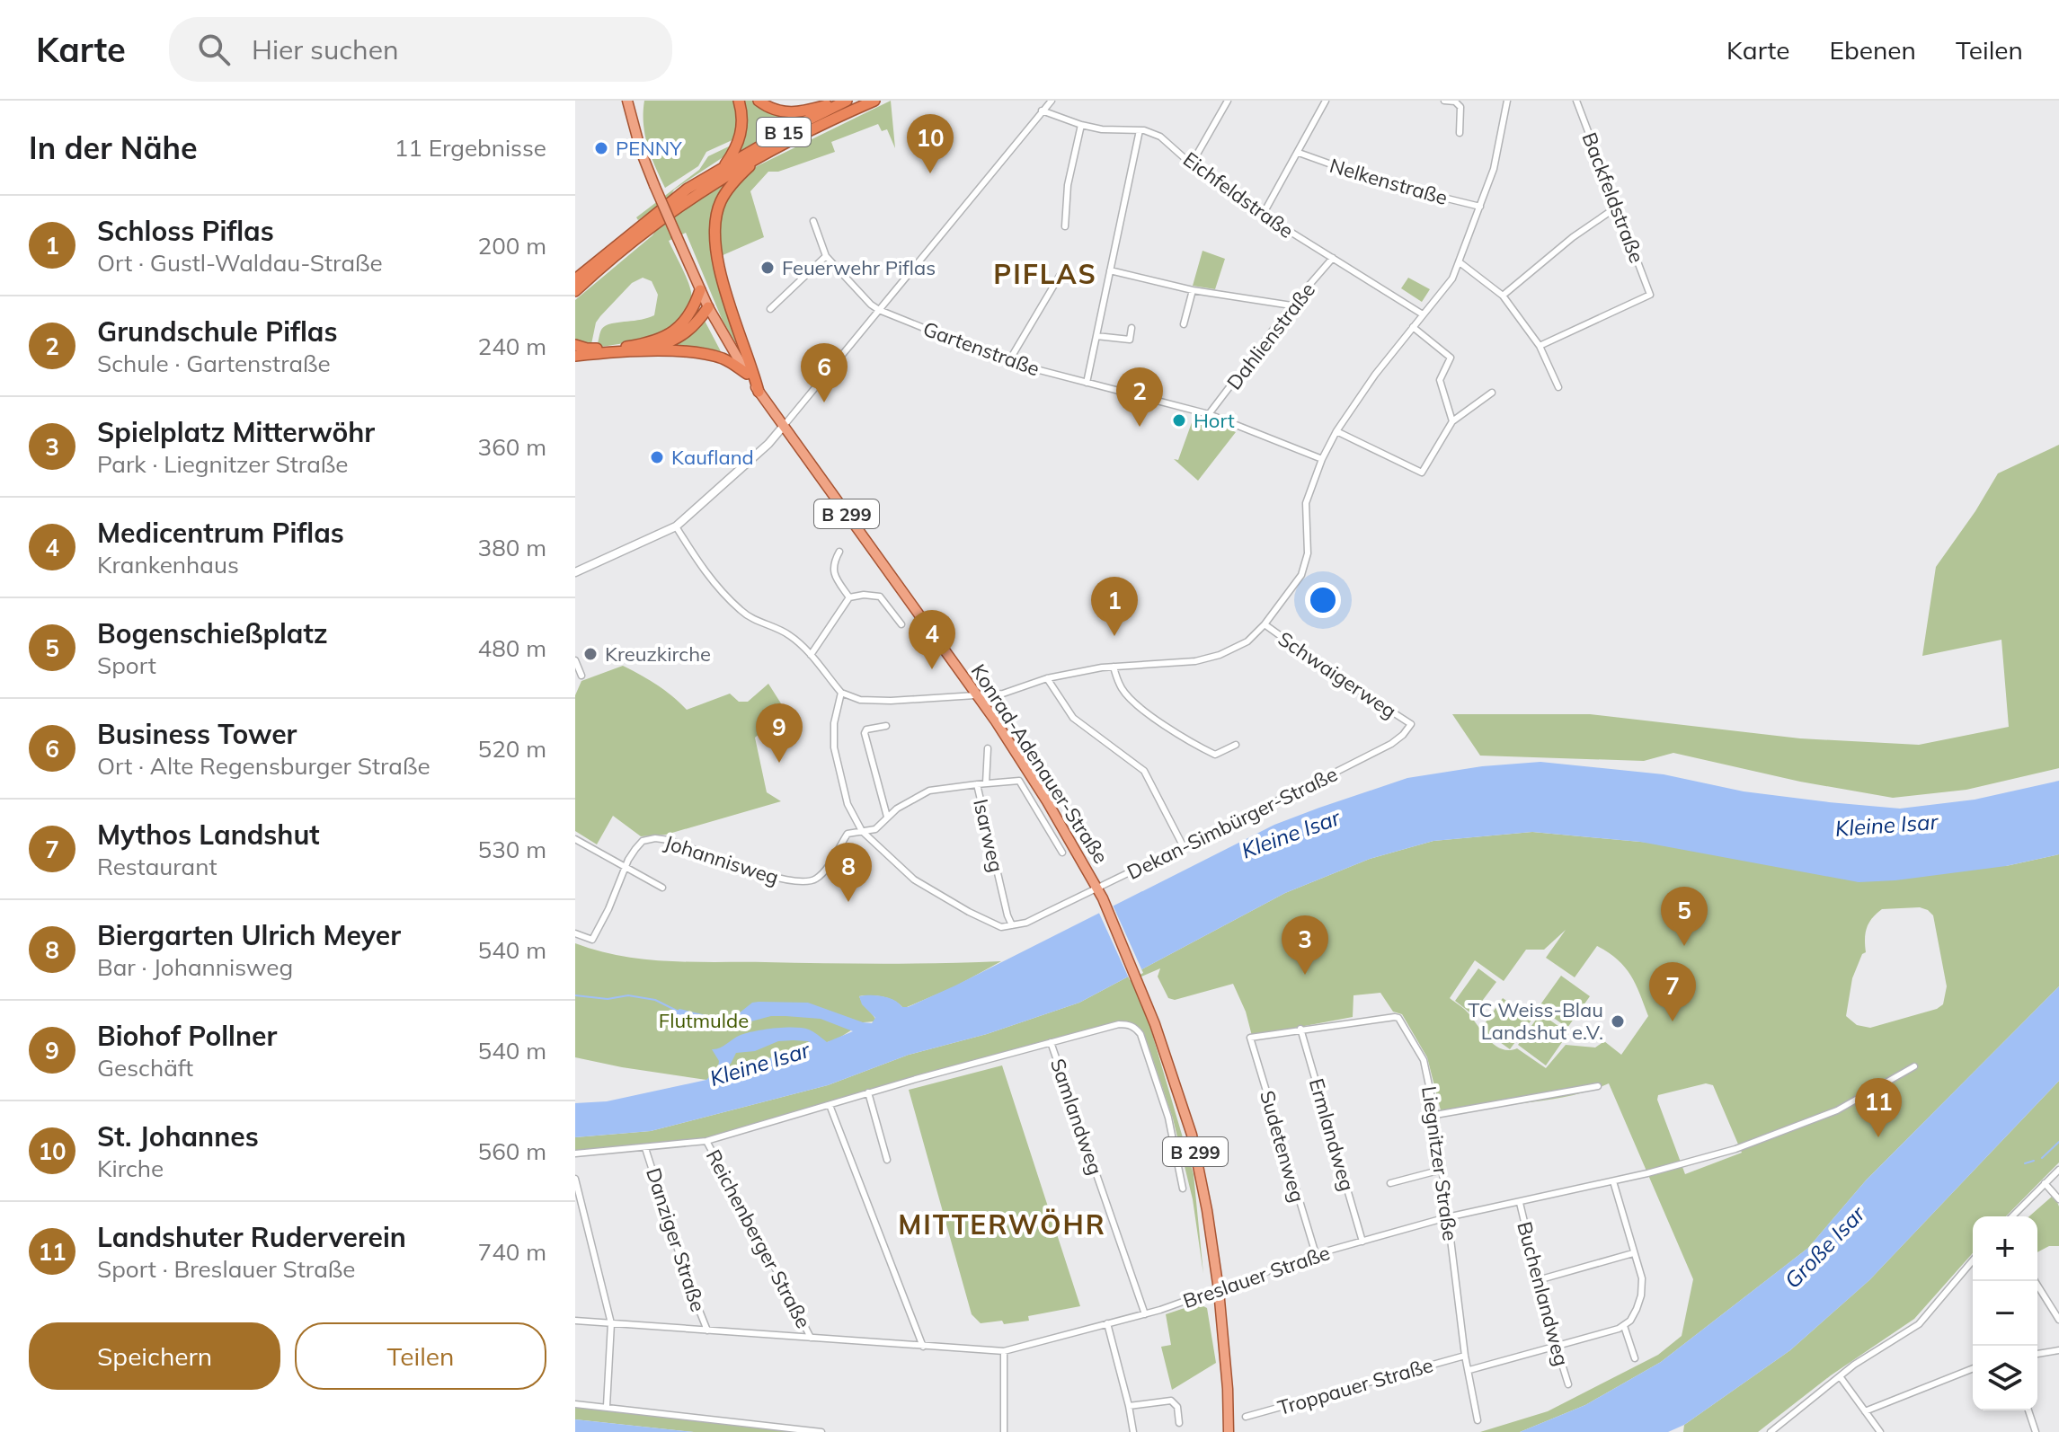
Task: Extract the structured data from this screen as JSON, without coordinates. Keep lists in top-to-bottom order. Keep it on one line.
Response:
{"streets":{"highway":["B 15"],"main road":["B 299","Konrad-Adenauer-Straße"],"street":["Nelkenstraße","Eichfeldstraße","Backfeldstraße","Dahlienstraße","Gartenstraße","Schwaigerweg","Dekan-Simbürger-Straße","Isarweg","Johannisweg","Samlandweg","Ermlandweg","Sudetenweg","Liegnitzer Straße","Reichenberger Straße","Danziger Straße","Breslauer Straße","Buchenlandweg","Troppauer Straße"]},"crossings":[["Eichfeldstraße","Dahlienstraße"],["Dahlienstraße","Gartenstraße"],["Schwaigerweg","Dekan-Simbürger-Straße"],["Konrad-Adenauer-Straße","Dekan-Simbürger-Straße"],["Konrad-Adenauer-Straße","Breslauer Straße"],["Dekan-Simbürger-Straße","Isarweg"],["Isarweg","Johannisweg"],["Samlandweg","Breslauer Straße"],["Ermlandweg","Liegnitzer Straße"],["Ermlandweg","Breslauer Straße"],["Sudetenweg","Liegnitzer Straße"],["Sudetenweg","Breslauer Straße"],["Liegnitzer Straße","Breslauer Straße"],["Liegnitzer Straße","Troppauer Straße"],["Reichenberger Straße","Breslauer Straße"],["Danziger Straße","Breslauer Straße"],["Breslauer Straße","Buchenlandweg"]],"districts":["PIFLAS","MITTERWÖHR"],"water":["Kleine Isar","Große Isar"],"parks":["Flutmulde"],"places":["PENNY","Feuerwehr Piflas","Hort","Kaufland","Kreuzkirche","TC Weiss-Blau Landshut e.V."],"page":{"header":"Karte","search":"Hier suchen","nav":["Karte","Ebenen","Teilen"],"heading":["In der Nähe","11 Ergebnisse"],"pins":["10","6","2","1","4","9","8","5","3","7","11"],"list":[{"mark":"1","name":"Schloss Piflas","note":"Ort · Gustl-Waldau-Straße","value":"200 m"},{"mark":"2","name":"Grundschule Piflas","note":"Schule · Gartenstraße","value":"240 m"},{"mark":"3","name":"Spielplatz Mitterwöhr","note":"Park · Liegnitzer Straße","value":"360 m"},{"mark":"4","name":"Medicentrum Piflas","note":"Krankenhaus","value":"380 m"},{"mark":"5","name":"Bogenschießplatz","note":"Sport","value":"480 m"},{"mark":"6","name":"Business Tower","note":"Ort · Alte Regensburger Straße","value":"520 m"},{"mark":"7","name":"Mythos Landshut","note":"Restaurant","value":"530 m"},{"mark":"8","name":"Biergarten Ulrich Meyer","note":"Bar · Johannisweg","value":"540 m"},{"mark":"9","name":"Biohof Pollner","note":"Geschäft","value":"540 m"},{"mark":"10","name":"St. Johannes","note":"Kirche","value":"560 m"},{"mark":"11","name":"Landshuter Ruderverein","note":"Sport · Breslauer Straße","value":"740 m"}],"map_buttons":["+","−"],"buttons":["Speichern","Teilen"]}}
